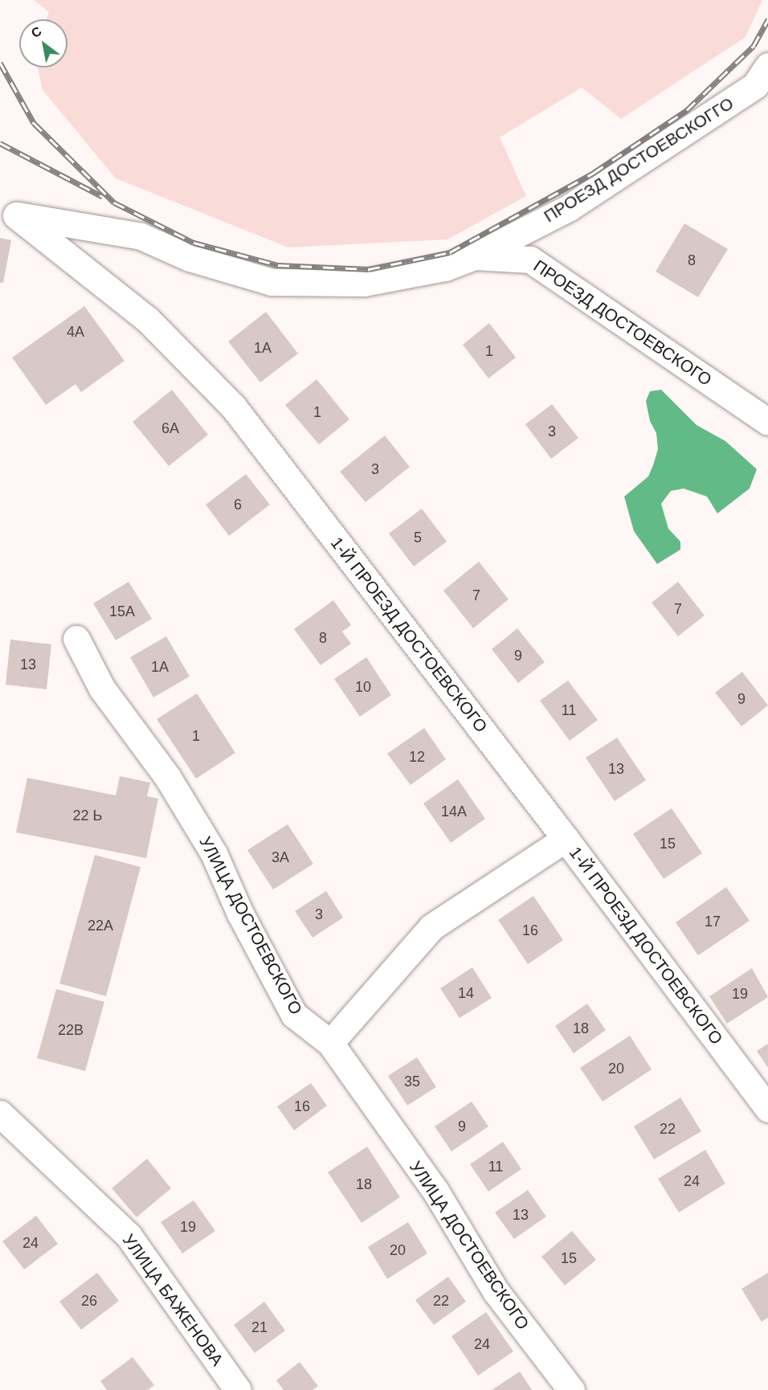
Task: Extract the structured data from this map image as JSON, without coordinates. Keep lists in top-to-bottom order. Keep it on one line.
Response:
{"streets":{"street":["ПРОЕЗД ДОСТОЕВСКОГГО","ПРОЕЗД ДОСТОЕВСКОГО","1-Й ПРОЕЗД ДОСТОЕВСКОГО","УЛИЦА ДОСТОЕВСКОГО","УЛИЦА БАЖЕНОВА"]},"crossings":[["ПРОЕЗД ДОСТОЕВСКОГГО","ПРОЕЗД ДОСТОЕВСКОГО"],["ПРОЕЗД ДОСТОЕВСКОГО","1-Й ПРОЕЗД ДОСТОЕВСКОГО"]],"house_numbers":["8","4А","1А","1","1","6А","3","3","6","5","7","7","15А","8","9","13","1А","10","9","11","1","12","13","14А","22 Ь","15","3А","3","17","22А","16","14","19","18","22В","20","35","16","9","22","11","24","18","13","19","24","20","15","26","22","21","24"],"north":"top left"}
